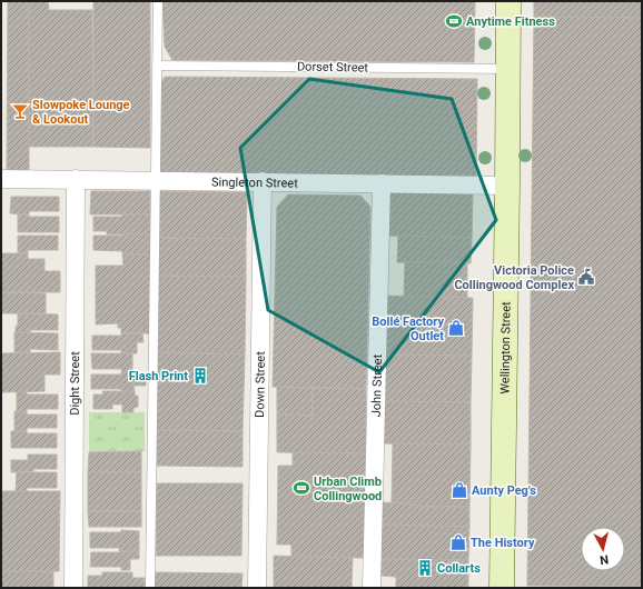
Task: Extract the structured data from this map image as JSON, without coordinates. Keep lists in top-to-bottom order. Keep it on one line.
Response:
{"streets":{"street":["Singleton Street","Wellington Street","Dight Street","Down Street","John Street"],"lane":["Dorset Street"]},"crossings":[["Dorset Street","Wellington Street"],["Singleton Street","Wellington Street"],["Singleton Street","Dight Street"],["Singleton Street","Down Street"],["Singleton Street","John Street"]],"places":{"sports":["Anytime Fitness","Urban Climb Collingwood"],"bar":["Slowpoke Lounge & Lookout"],"public building":["Victoria Police Collingwood Complex"],"shop":["Bollé Factory Outlet","Aunty Peg's","The History"],"building":["Flash Print","Collarts"]},"north":"bottom"}
